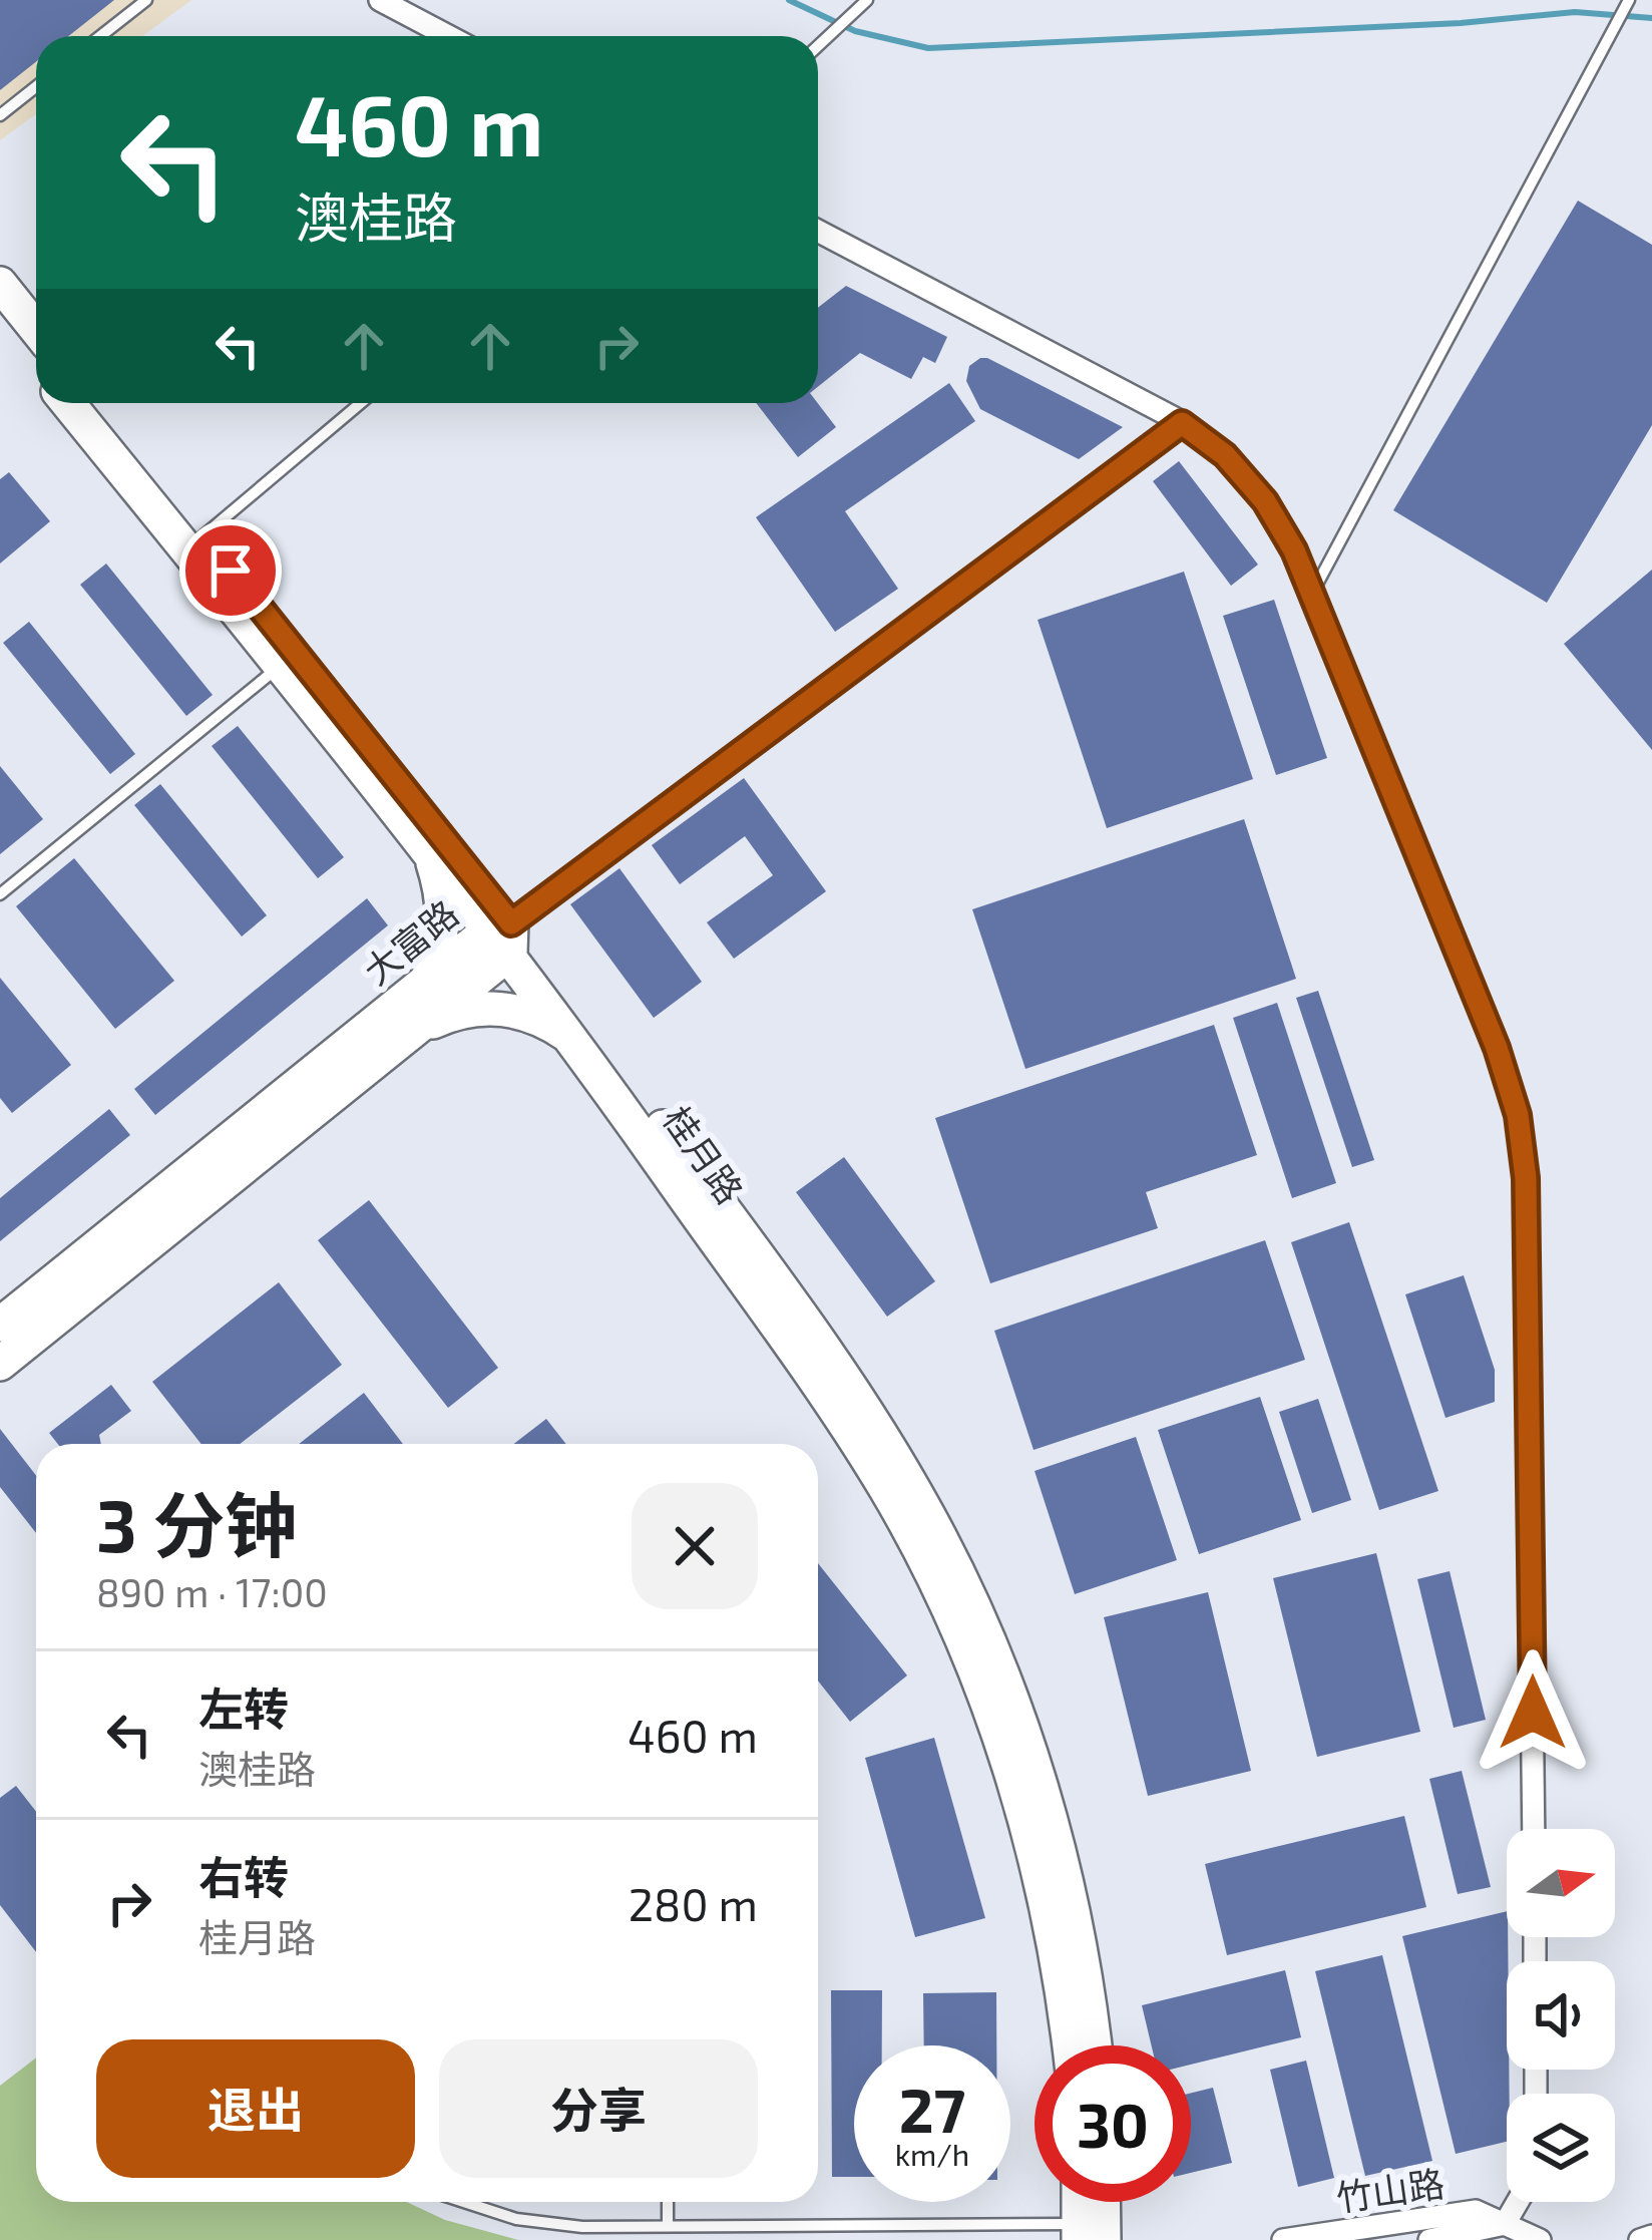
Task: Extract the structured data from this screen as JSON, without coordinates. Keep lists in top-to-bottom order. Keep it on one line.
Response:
{"streets":{"main road":["大富路","桂月路"],"street":["竹山路"]},"crossings":[["大富路","桂月路"]],"north":"right","page":{"turn":["460 m","澳桂路"],"heading":["3 分钟","890 m · 17:00"],"list":[{"name":"左转","note":"澳桂路","value":"460 m"},{"name":"右转","note":"桂月路","value":"280 m"}],"buttons":["退出","分享"],"speed":"27 km/h","limit":"30"}}
